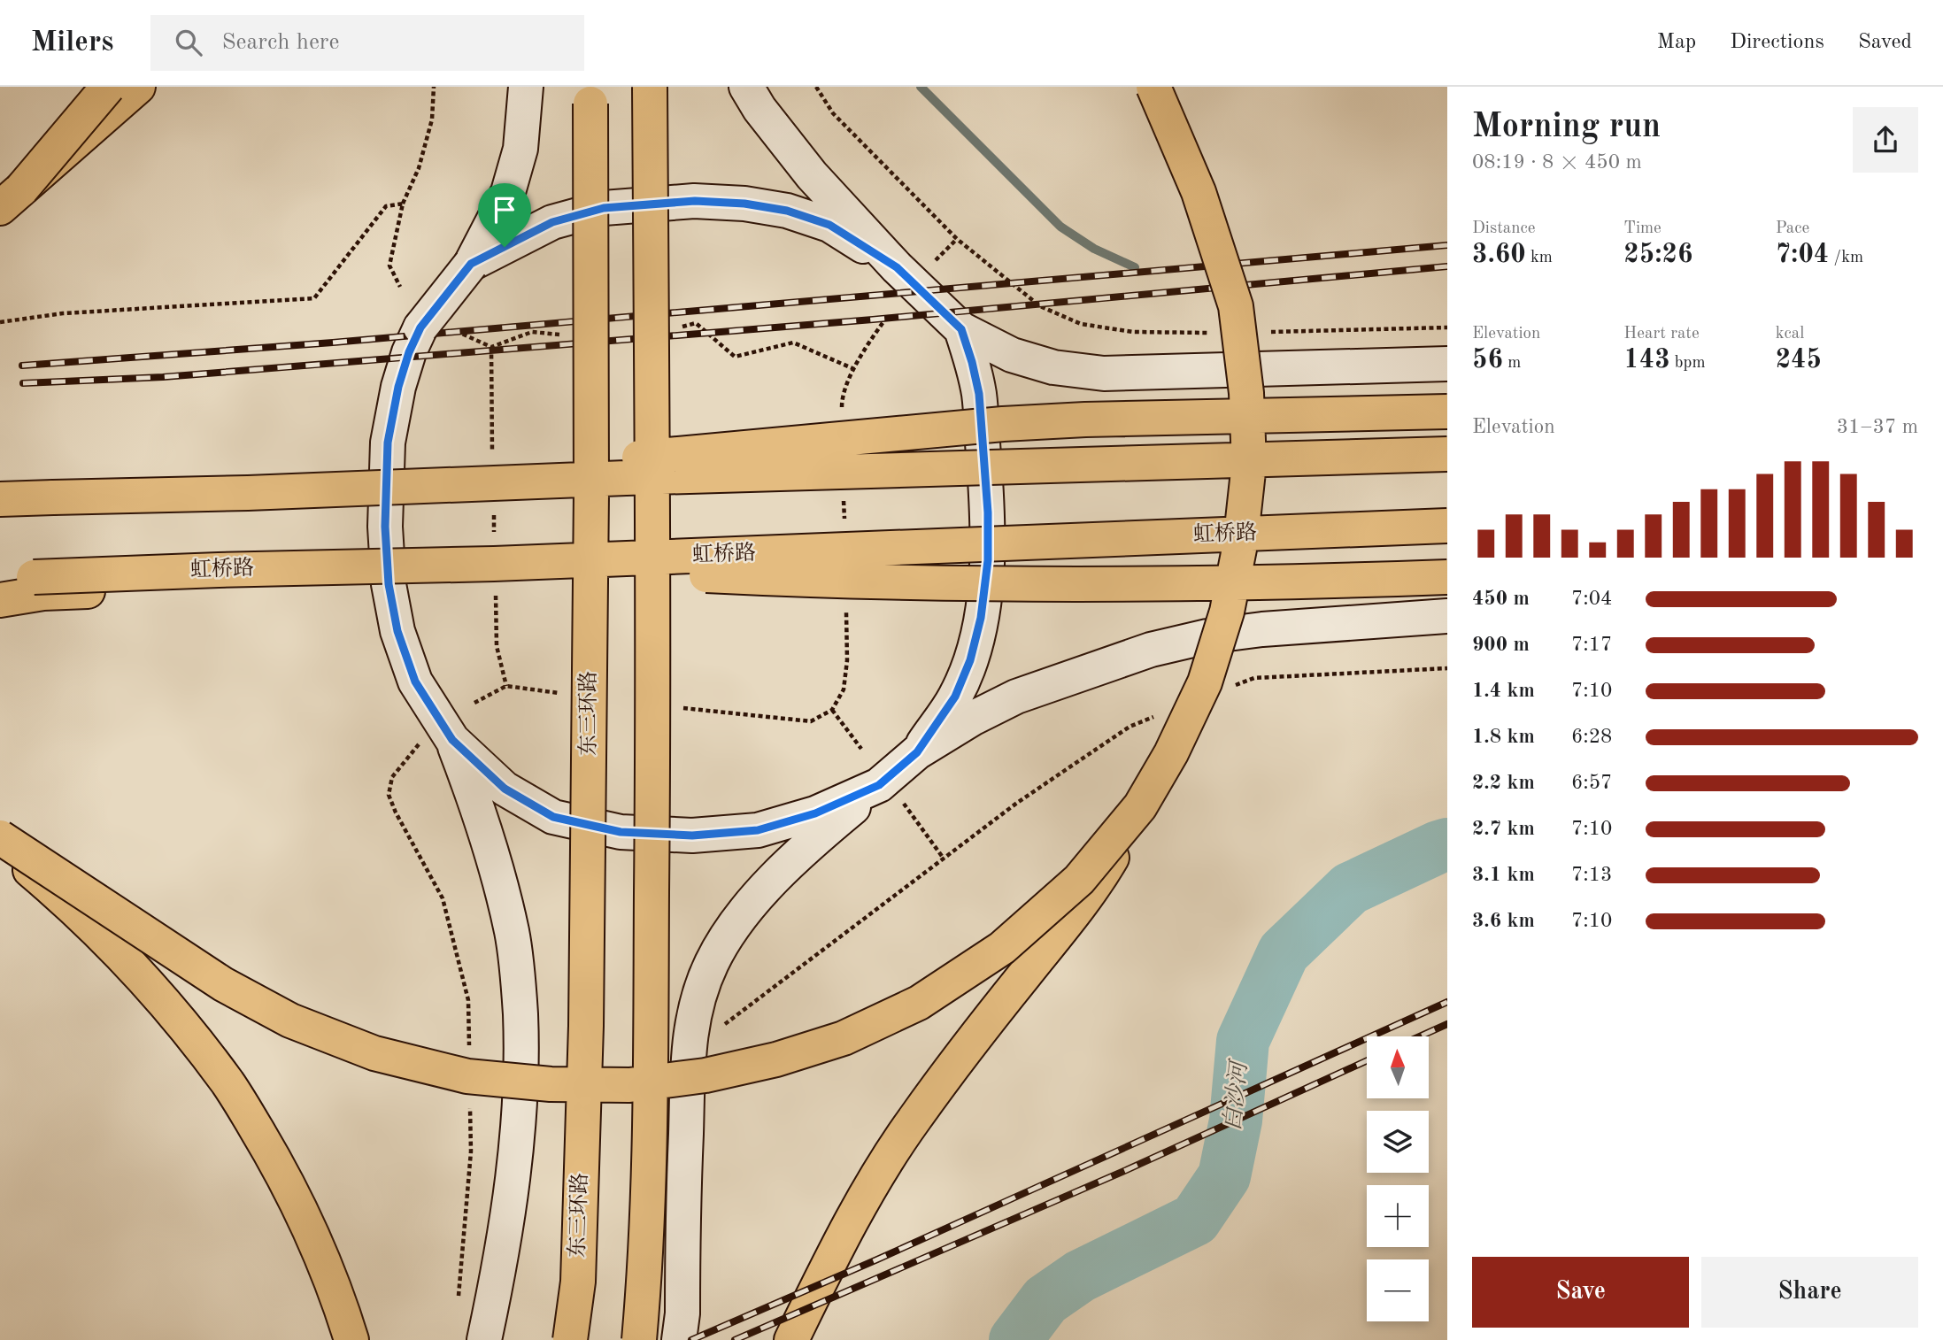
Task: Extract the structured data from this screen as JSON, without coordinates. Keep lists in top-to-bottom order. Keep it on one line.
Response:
{"streets":{"highway":["虹桥路","东三环路"]},"water":["白沙河"],"north":"top","page":{"header":"Milers","search":"Search here","nav":["Map","Directions","Saved"],"heading":["Morning run","08:19 · 8 × 450 m"],"stats":[["Distance","3.60 km"],["Time","25:26"],["Pace","7:04 /km"],["Elevation","56 m"],["Heart rate","143 bpm"],["kcal","245"]],"chart":["Elevation","31–37 m"],"list":[{"name":"450 m","note":"7:04"},{"name":"900 m","note":"7:17"},{"name":"1.4 km","note":"7:10"},{"name":"1.8 km","note":"6:28"},{"name":"2.2 km","note":"6:57"},{"name":"2.7 km","note":"7:10"},{"name":"3.1 km","note":"7:13"},{"name":"3.6 km","note":"7:10"}],"map_buttons":["+","−"],"buttons":["Save","Share"]}}
